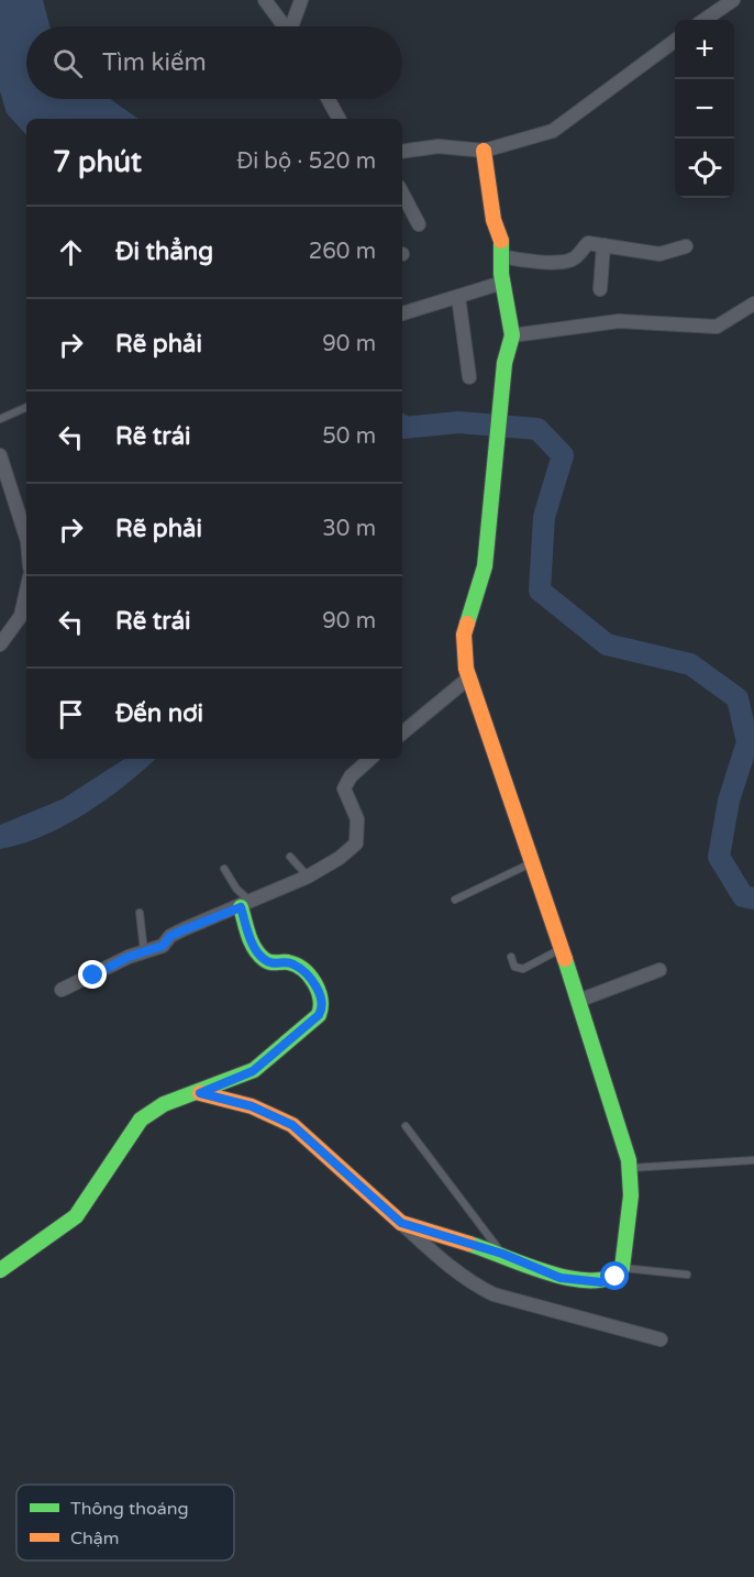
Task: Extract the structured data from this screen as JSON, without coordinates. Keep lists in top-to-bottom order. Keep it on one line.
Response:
{"legend":["Thông thoáng","Chậm"],"page":{"map_buttons":["+","−"],"search":"Tìm kiếm","heading":["7 phút","Đi bộ · 520 m"],"list":[["Đi thẳng","260 m"],["Rẽ phải","90 m"],["Rẽ trái","50 m"],["Rẽ phải","30 m"],["Rẽ trái","90 m"],"Đến nơi"]}}
